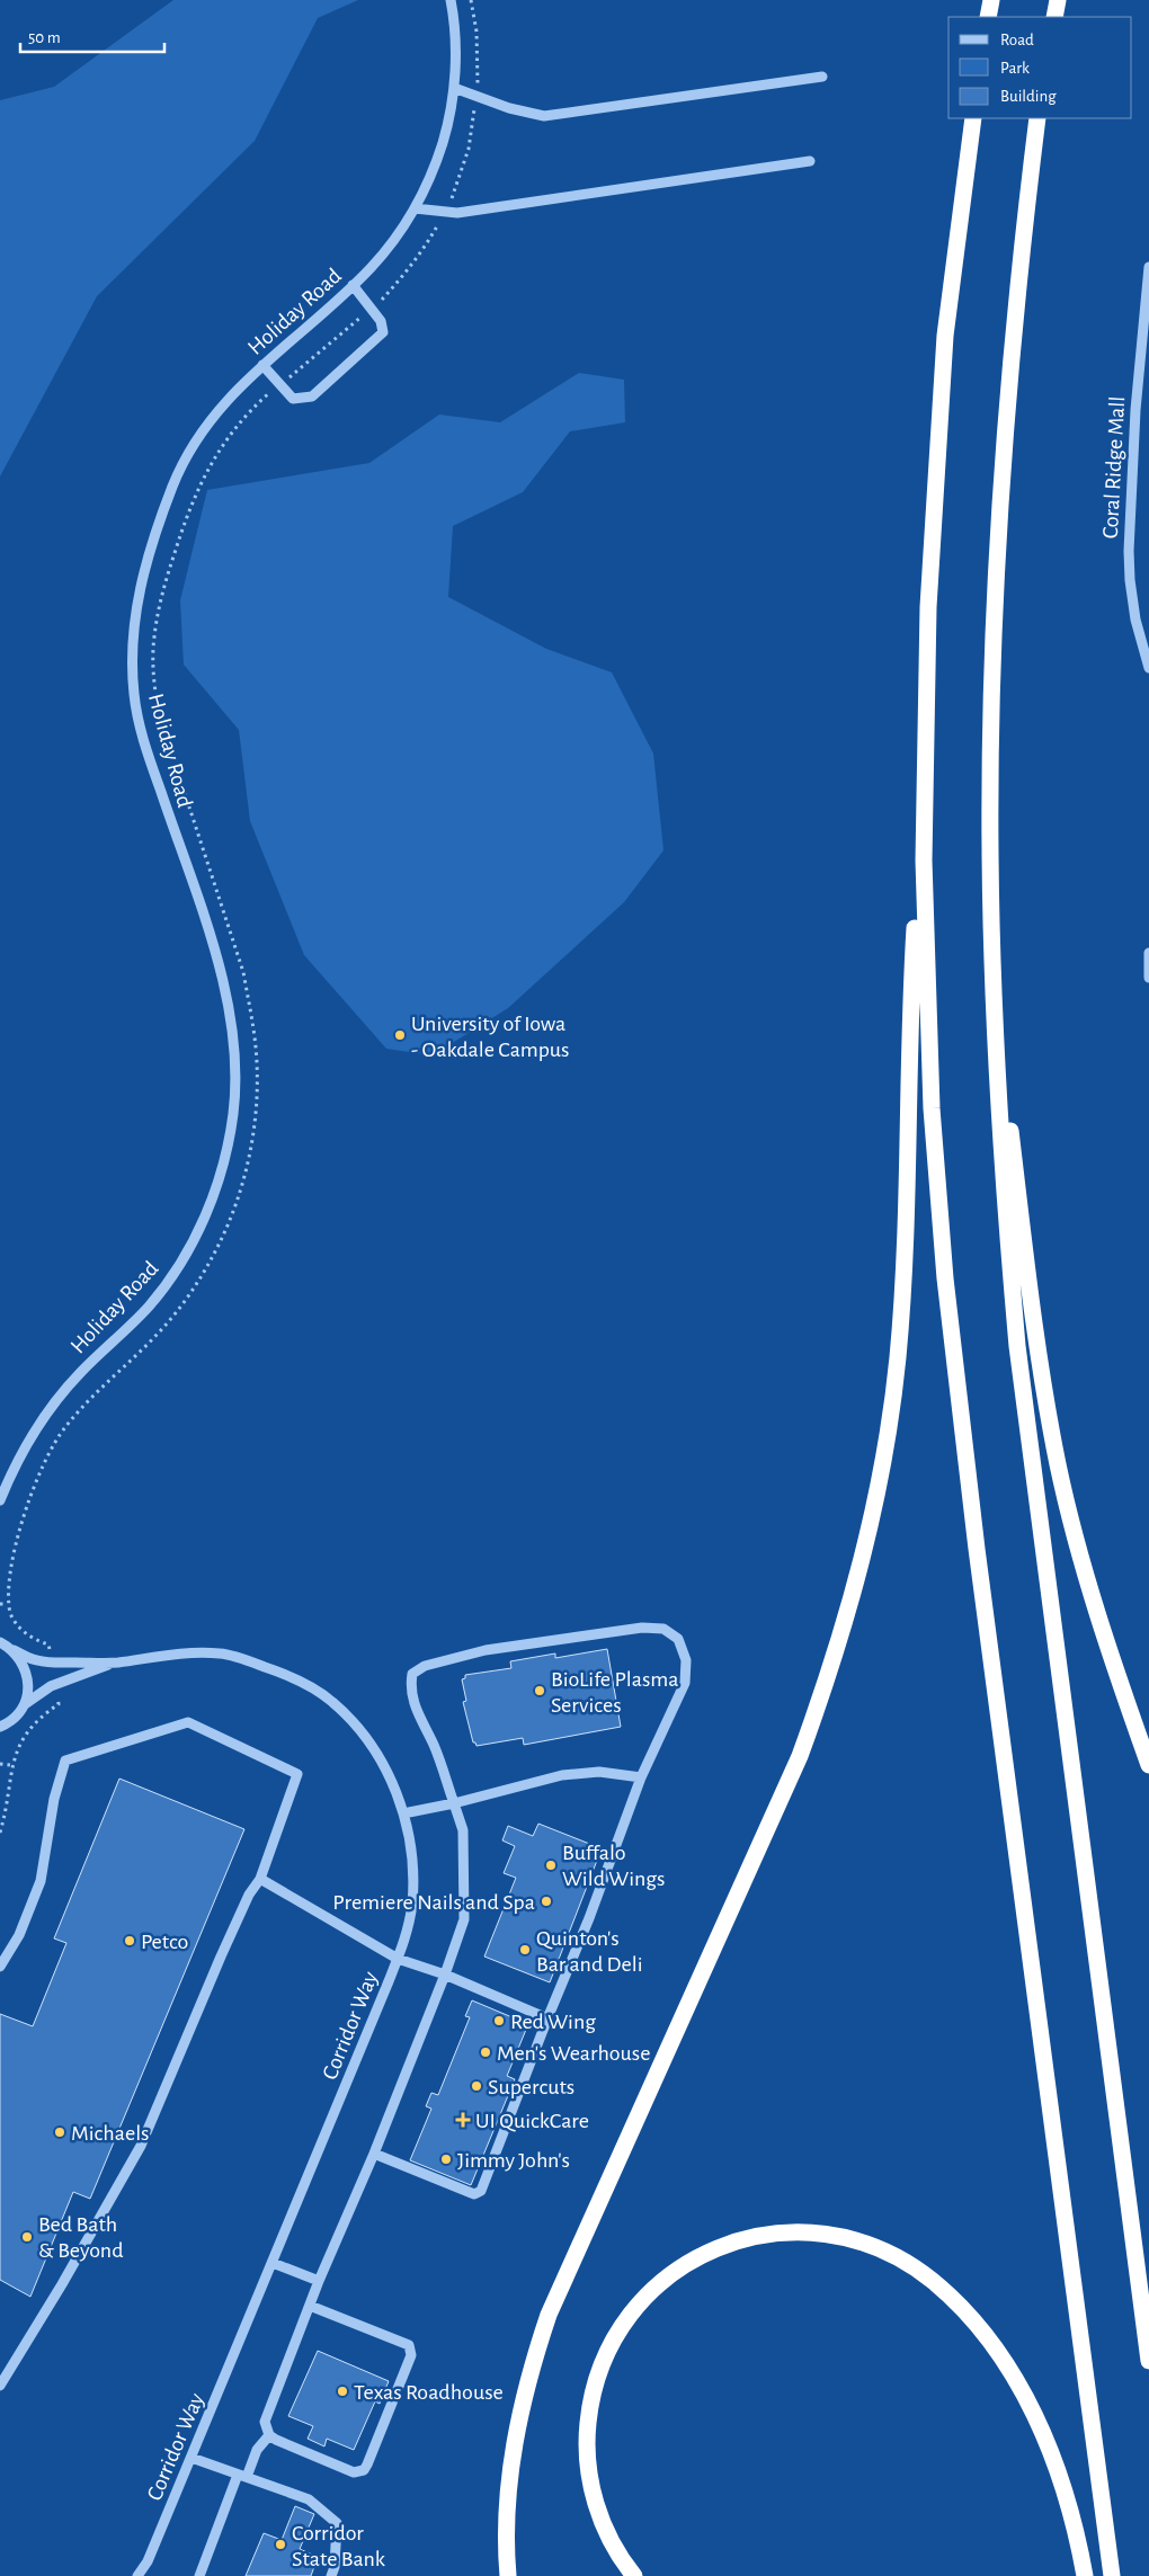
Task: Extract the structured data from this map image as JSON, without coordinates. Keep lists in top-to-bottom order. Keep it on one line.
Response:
{"streets":{"street":["Holiday Road","Coral Ridge Mall","Corridor Way"]},"places":{"other":["University of Iowa - Oakdale Campus","BioLife Plasma Services","Buffalo Wild Wings","Premiere Nails and Spa","Petco","Quinton's Bar and Deli","Red Wing","Men's Wearhouse","Supercuts","Michaels","Jimmy John's","Bed Bath & Beyond","Texas Roadhouse","Corridor State Bank"],"health":["UI QuickCare"]},"legend":["Road","Park","Building"],"scale_bar":"50 m"}
